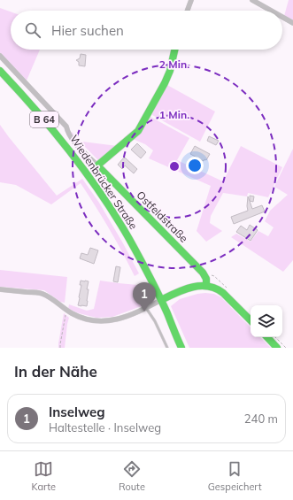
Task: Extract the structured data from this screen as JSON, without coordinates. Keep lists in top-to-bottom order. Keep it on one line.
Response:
{"streets":{"main road":["B 64","Wiedenbrücker Straße","Ostfeldstraße"]},"page":{"search":"Hier suchen","pins":"1","heading":"In der Nähe","list":[{"mark":"1","name":"Inselweg","note":"Haltestelle · Inselweg","value":"240 m"}],"nav":["Karte","Route","Gespeichert"]},"rings":["2 Min.","1 Min."]}
